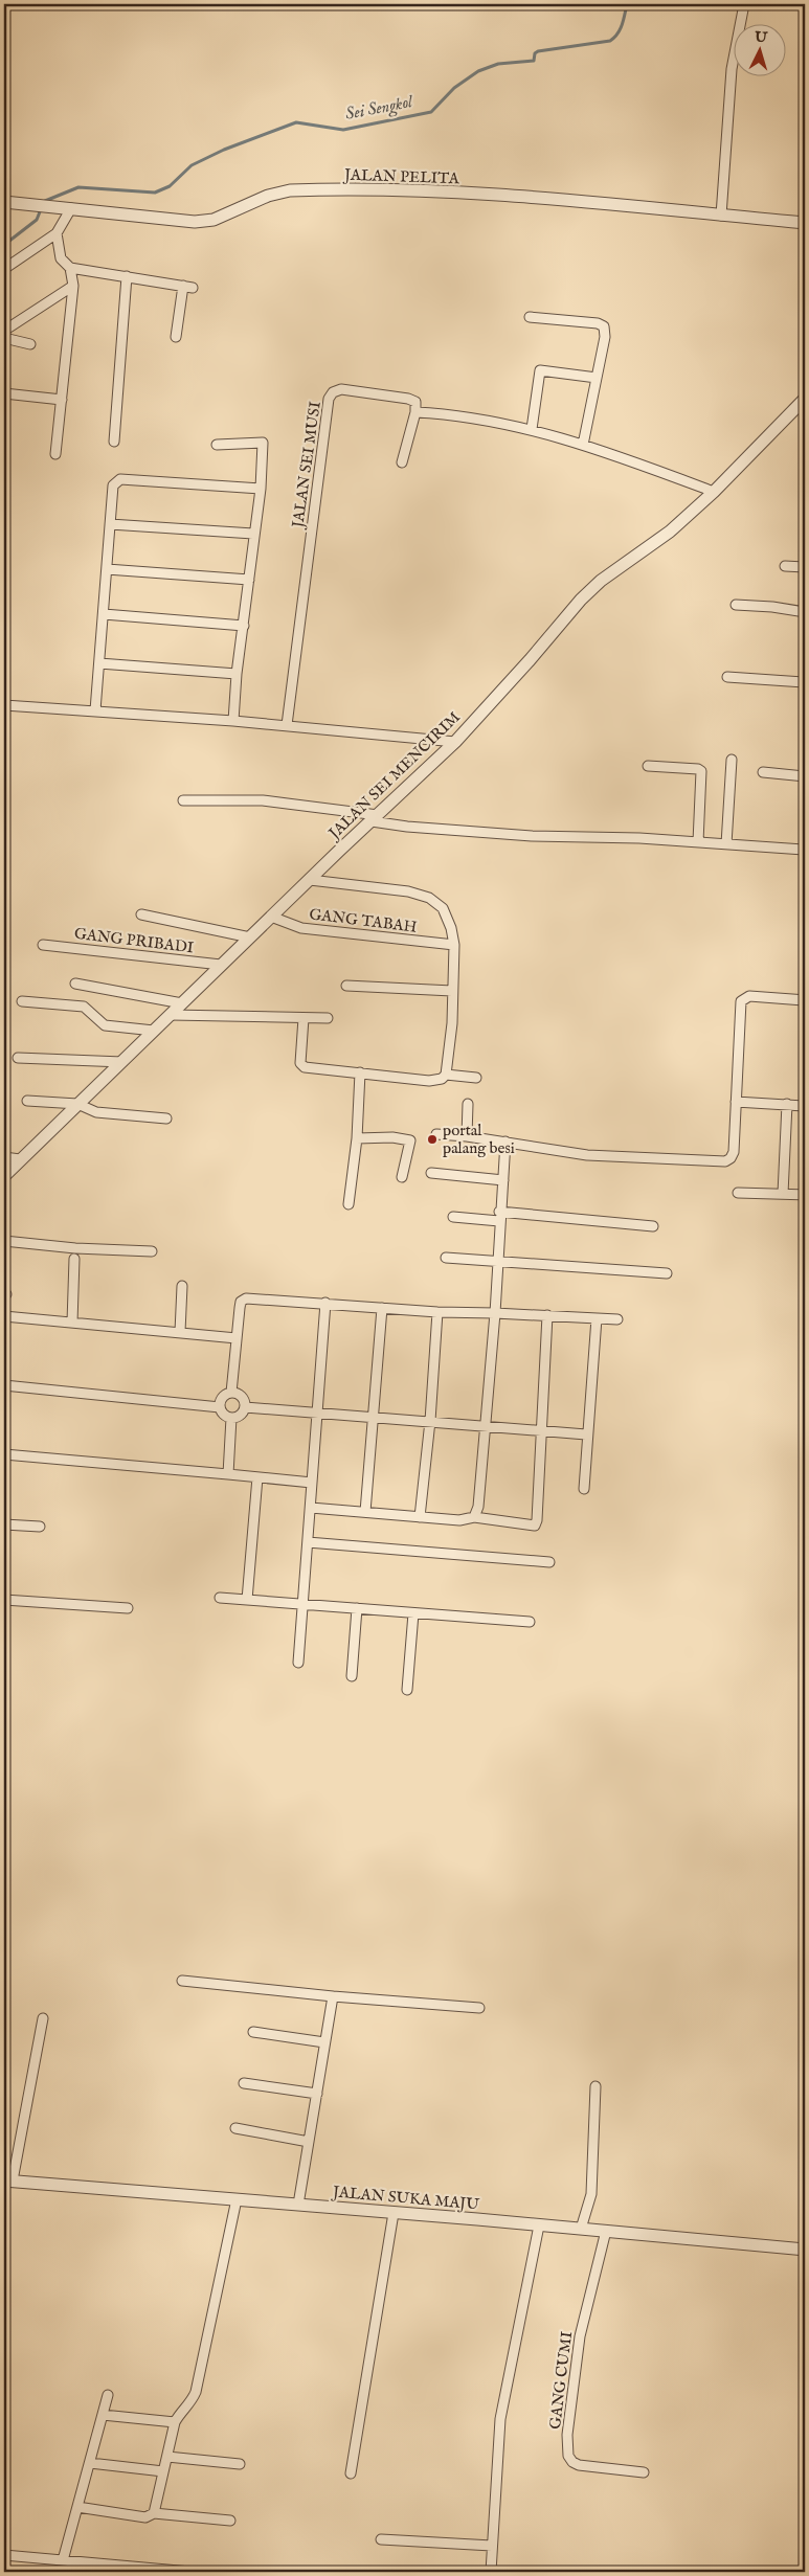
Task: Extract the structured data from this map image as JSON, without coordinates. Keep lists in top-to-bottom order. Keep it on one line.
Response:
{"streets":{"street":["JALAN PELITA","JALAN SEI MUSI","JALAN SEI MENCIRIM","GANG TABAH","GANG PRIBADI","JALAN SUKA MAJU","GANG CUMI"]},"crossings":[["JALAN SEI MENCIRIM","GANG TABAH"],["JALAN SEI MENCIRIM","GANG PRIBADI"],["JALAN SUKA MAJU","GANG CUMI"]],"water":["Sei Sengkol"],"places":["portal palang besi"],"north":"top"}
